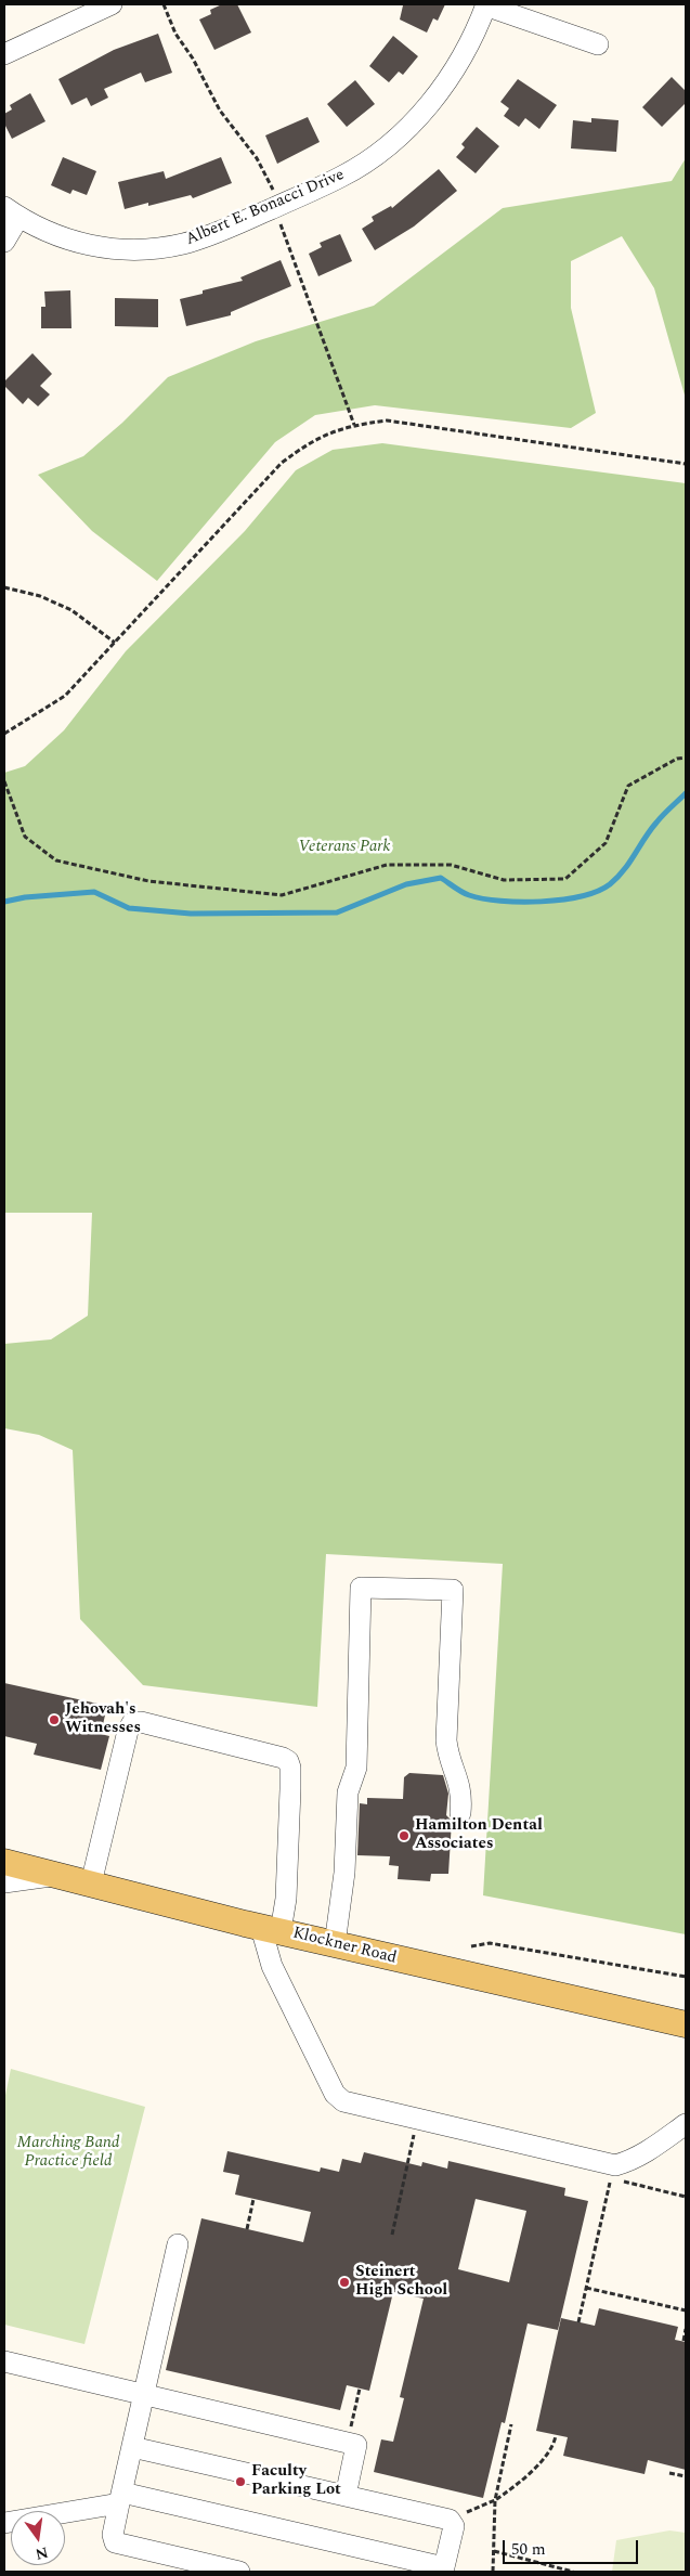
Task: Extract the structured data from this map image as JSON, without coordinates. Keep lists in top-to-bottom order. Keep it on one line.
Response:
{"streets":{"main road":["Klockner Road"],"street":["Albert E. Bonacci Drive"]},"parks":["Veterans Park","Marching Band Practice field"],"places":["Jehovah's Witnesses","Hamilton Dental Associates","Steinert High School","Faculty Parking Lot"],"scale_bar":"50 m","north":"bottom"}
